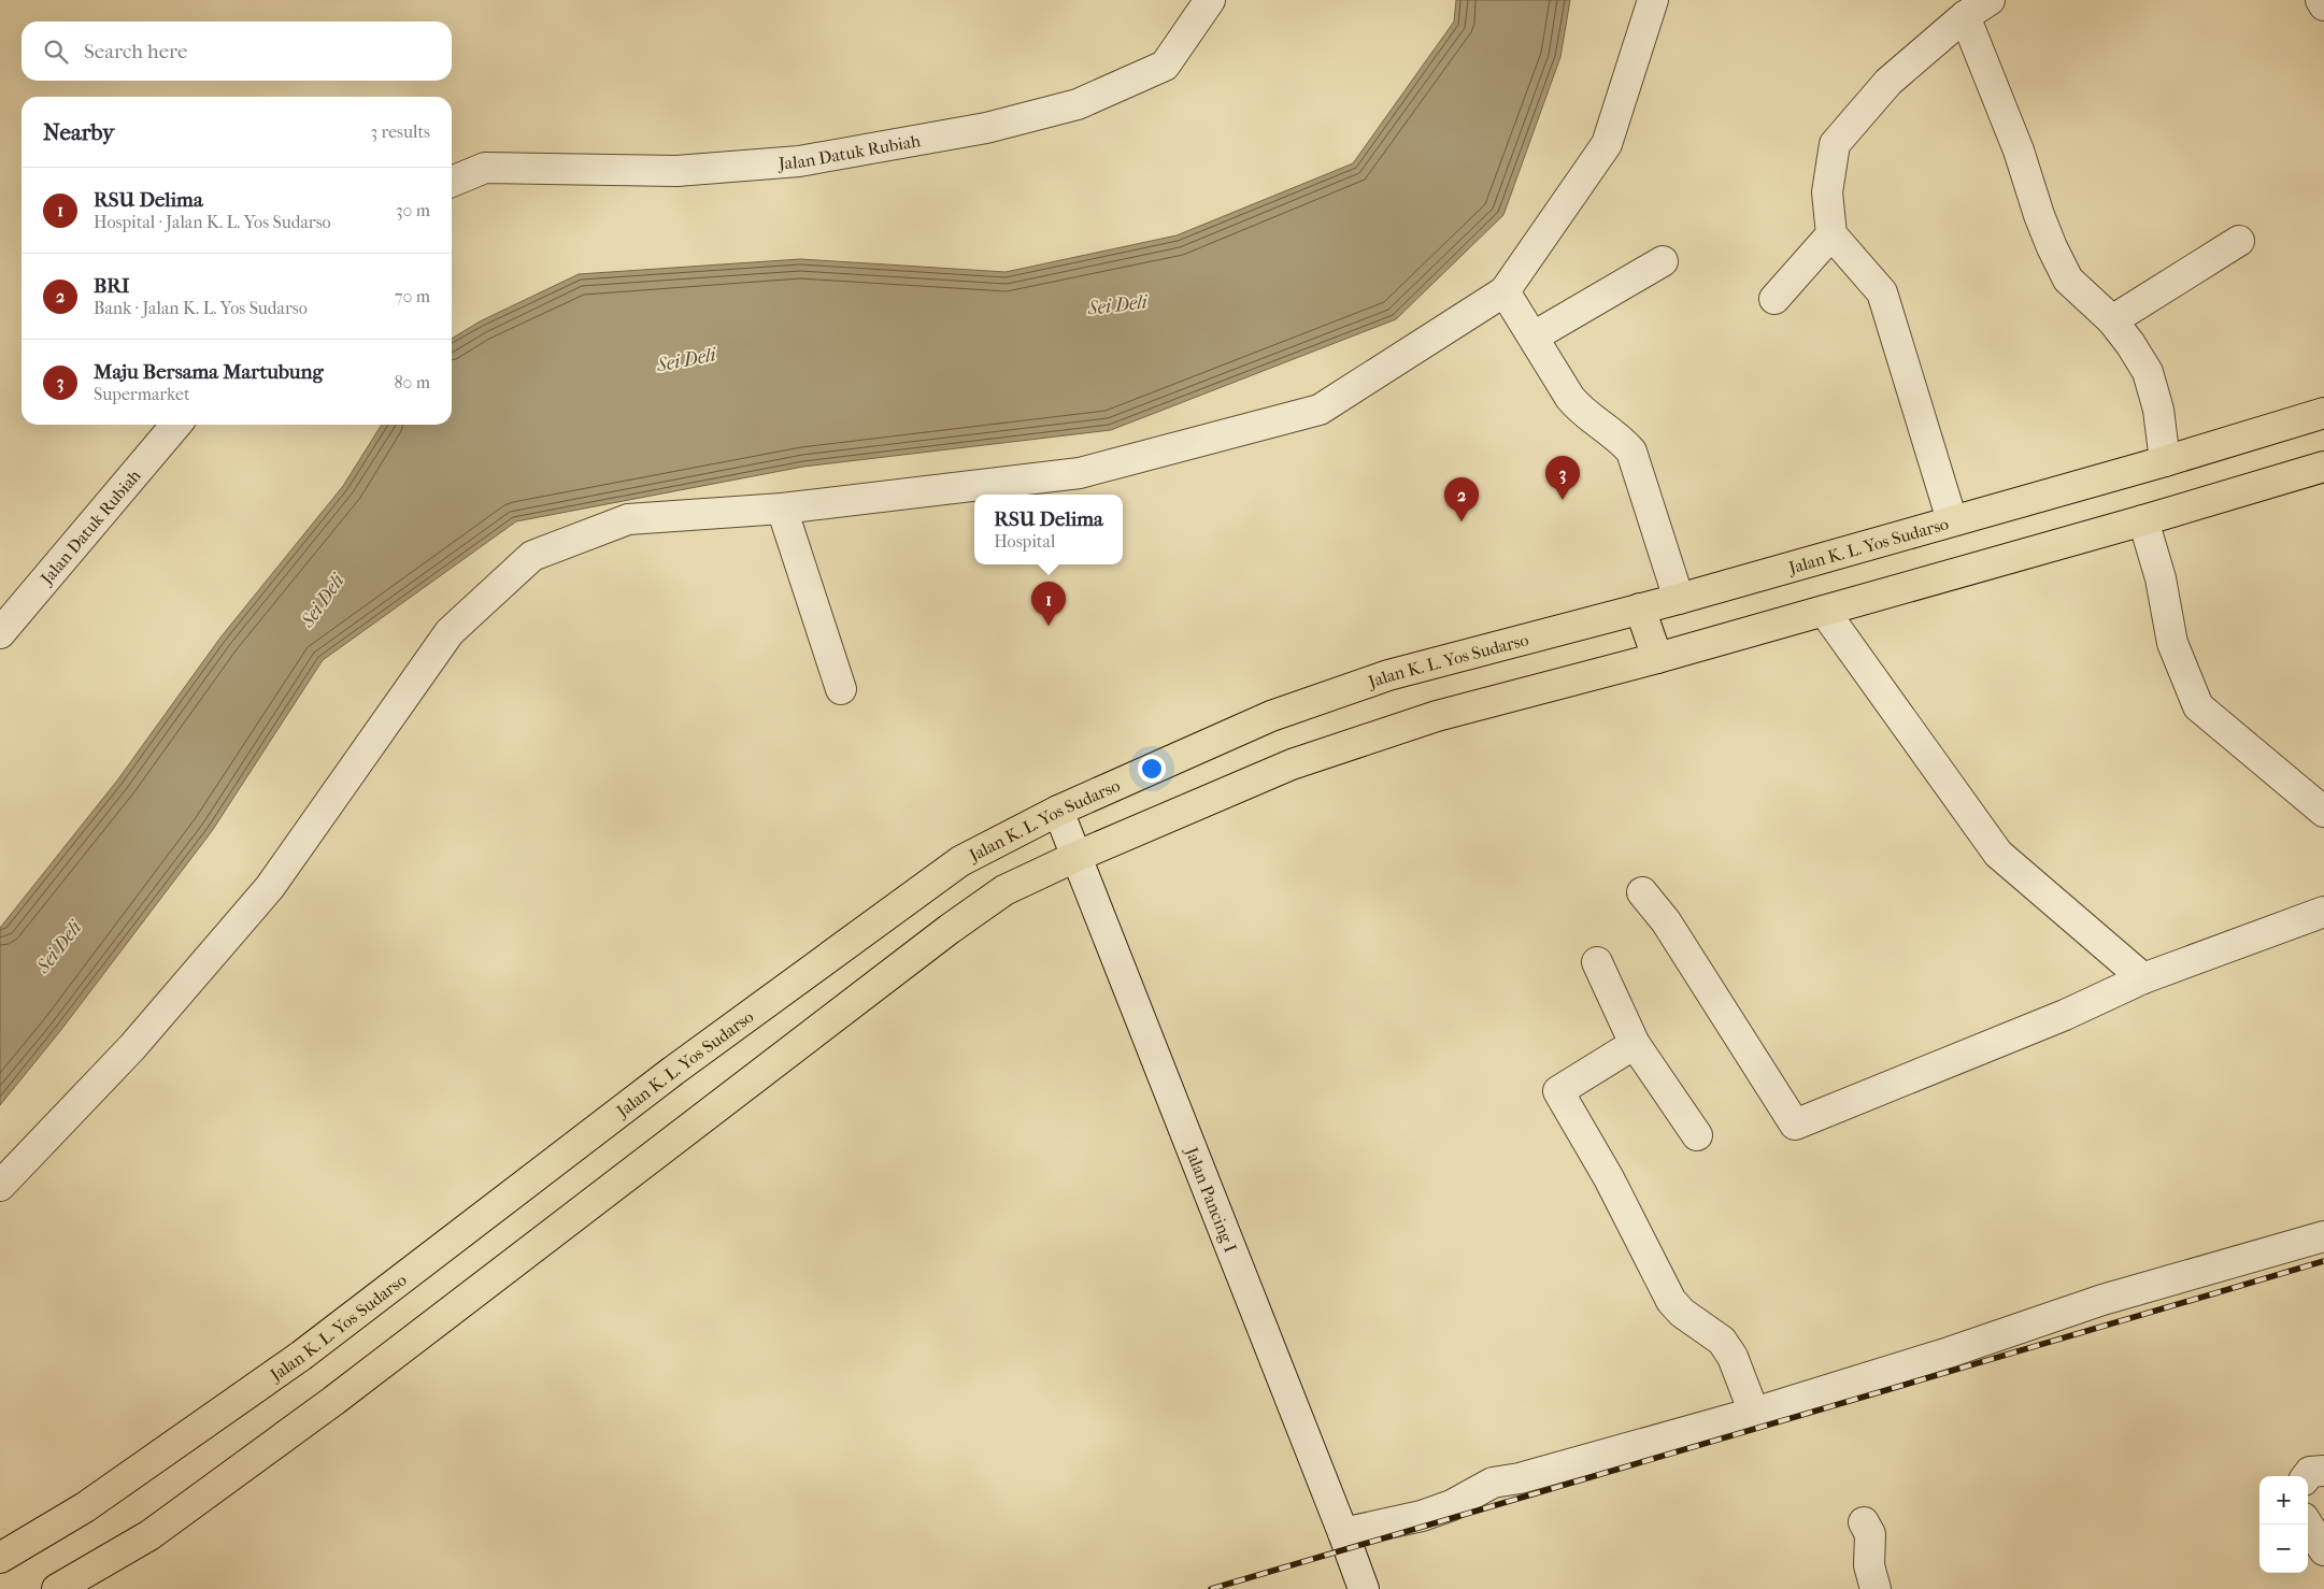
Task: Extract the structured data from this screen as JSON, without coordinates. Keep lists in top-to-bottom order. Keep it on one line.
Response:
{"streets":{"highway":["Jalan K. L. Yos Sudarso"],"street":["Jalan Datuk Rubiah","Jalan Pancing I"]},"crossings":[["Jalan K. L. Yos Sudarso","Jalan Pancing I"]],"water":["Sei Deli"],"page":{"search":"Search here","heading":["Nearby","3 results"],"list":[{"mark":"1","name":"RSU Delima","note":"Hospital · Jalan K. L. Yos Sudarso","value":"30 m"},{"mark":"2","name":"BRI","note":"Bank · Jalan K. L. Yos Sudarso","value":"70 m"},{"mark":"3","name":"Maju Bersama Martubung","note":"Supermarket","value":"80 m"}],"pins":["3","2","1"],"popup":["RSU Delima","Hospital"],"map_buttons":["+","−"]}}
